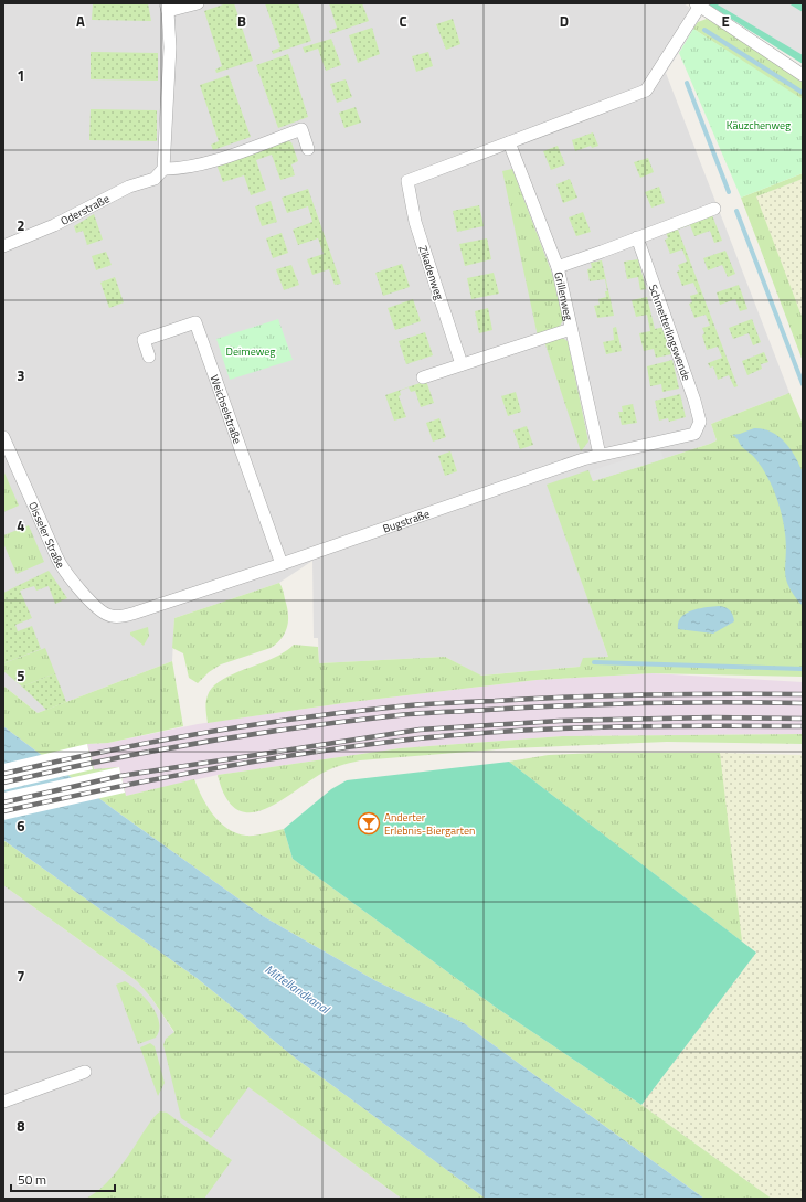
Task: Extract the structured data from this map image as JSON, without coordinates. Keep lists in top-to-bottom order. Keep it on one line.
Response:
{"streets":{"street":["Oderstraße","Zikadenweg","Grillenweg","Schmetterlingswende","Weichselstraße","Bugstraße","Oisseler Straße"]},"crossings":[["Zikadenweg","Grillenweg"],["Grillenweg","Bugstraße"],["Schmetterlingswende","Bugstraße"],["Weichselstraße","Bugstraße"],["Bugstraße","Oisseler Straße"]],"water":["Mittellandkanal"],"parks":["Käuzchenweg","Deimeweg"],"places":{"bar":["Anderter Erlebnis-Biergarten"]},"scale_bar":"50 m","grid":{"columns":["A","B","C","D","E"],"rows":["1","2","3","4","5","6","7","8"]}}
